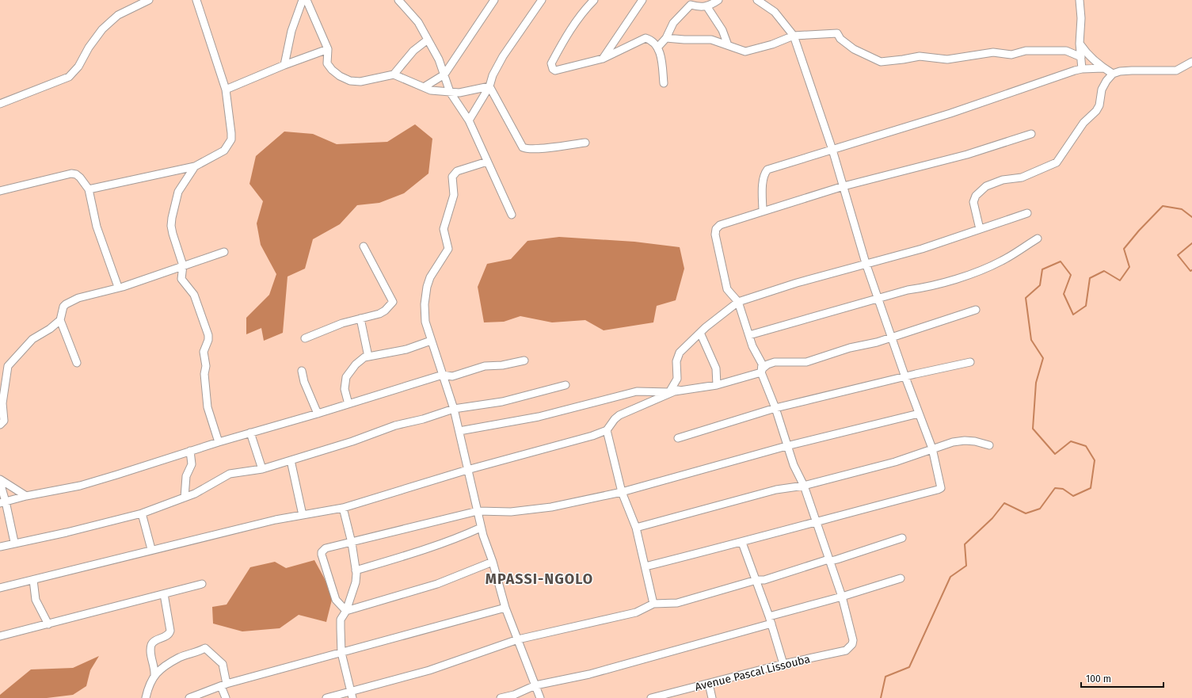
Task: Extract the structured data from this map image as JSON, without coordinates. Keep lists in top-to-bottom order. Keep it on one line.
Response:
{"streets":{"street":["Avenue Pascal Lissouba"]},"districts":["MPASSI-NGOLO"],"scale_bar":"100 m"}
